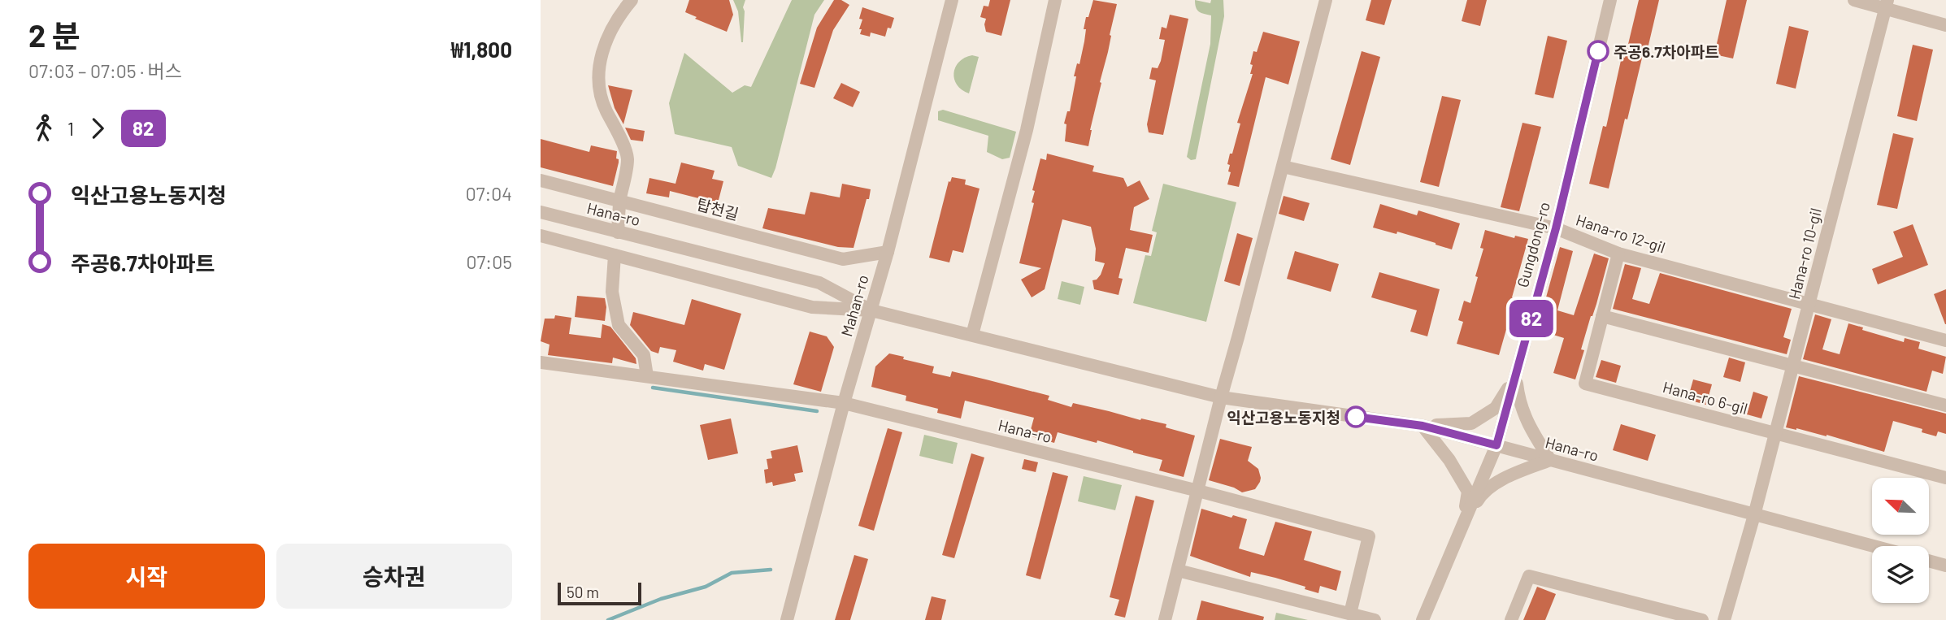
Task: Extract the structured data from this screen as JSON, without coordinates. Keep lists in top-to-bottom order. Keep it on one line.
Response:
{"streets":{"street":["탑천길","Hana-ro","Hana-ro 12-gil","Gungdong-ro","Hana-ro 10-gil","Mahan-ro","Hana-ro 6-gil"]},"crossings":[["탑천길","Mahan-ro"],["Hana-ro","Gungdong-ro"],["Hana-ro","Hana-ro 10-gil"],["Hana-ro","Mahan-ro"],["Hana-ro 12-gil","Gungdong-ro"],["Hana-ro 12-gil","Hana-ro 10-gil"],["Hana-ro 12-gil","Hana-ro 6-gil"],["Hana-ro 10-gil","Hana-ro 6-gil"]],"places":["주공6.7차아파트","익산고용노동지청"],"lines":["bus line 82"],"scale_bar":"50 m","north":"top left","page":{"heading":["2 분","07:03 – 07:05 · 버스","₩1,800"],"on_map":"82","legs":["1","82"],"list":[{"name":"익산고용노동지청","value":"07:04"},{"name":"주공6.7차아파트","value":"07:05"}],"buttons":["시작","승차권"],"scale":"50 m"}}
